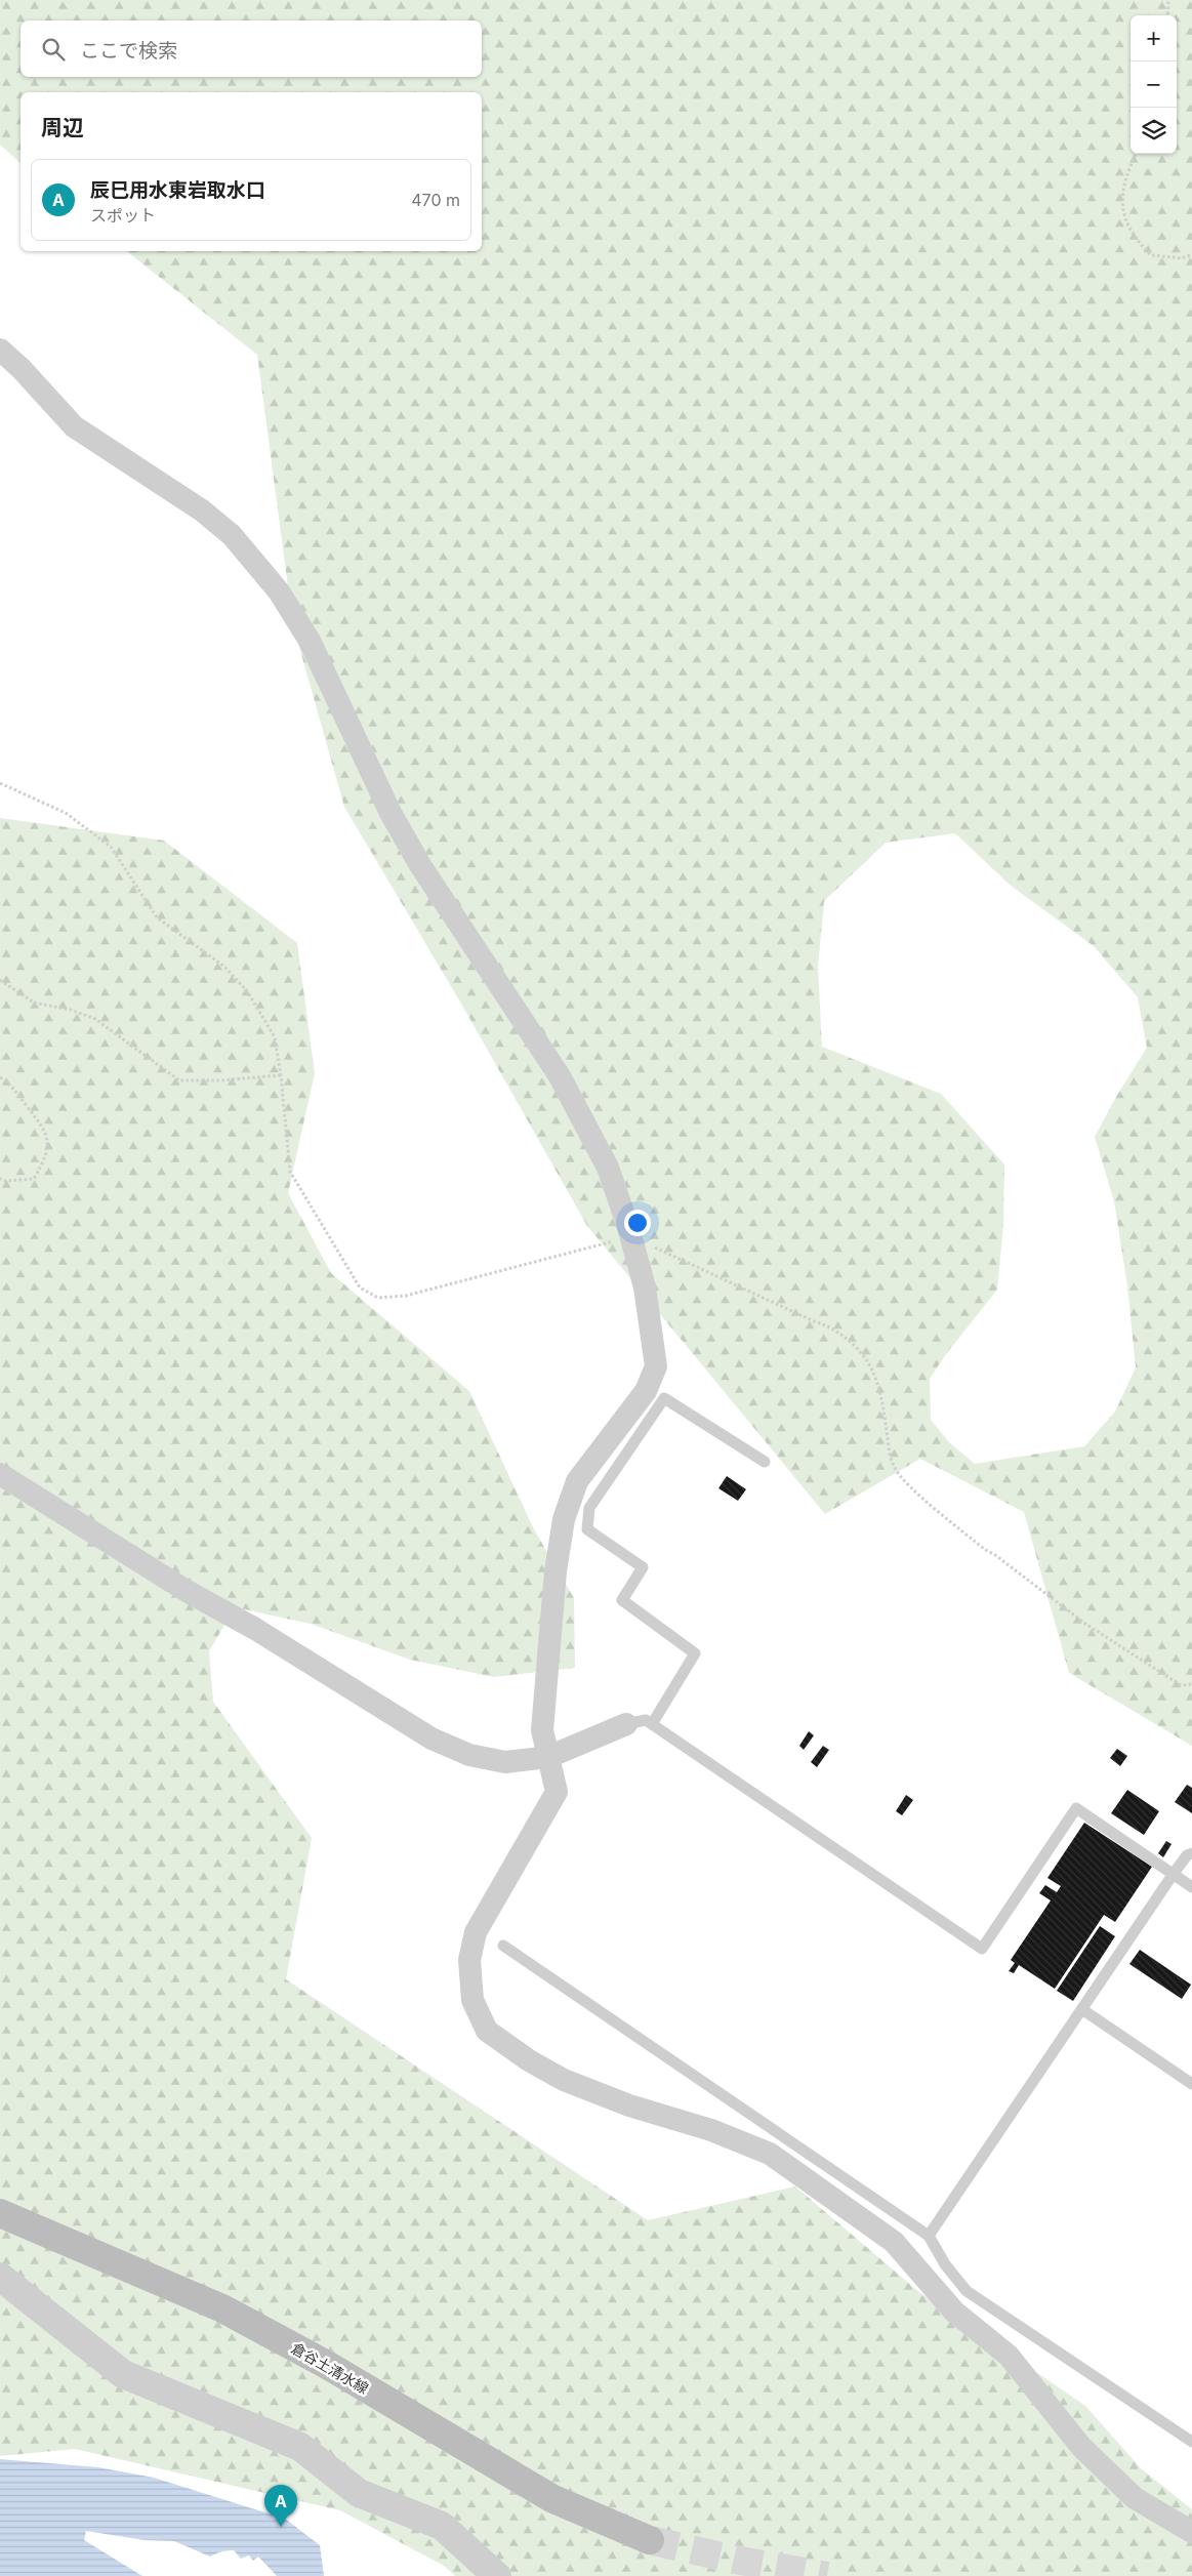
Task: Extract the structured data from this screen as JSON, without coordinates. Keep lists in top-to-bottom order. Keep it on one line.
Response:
{"streets":{"main road":["倉谷土清水線"]},"page":{"map_buttons":["+","−"],"search":"ここで検索","heading":"周辺","list":[{"mark":"A","name":"辰巳用水東岩取水口","note":"スポット","value":"470 m"}],"pins":"A"}}
